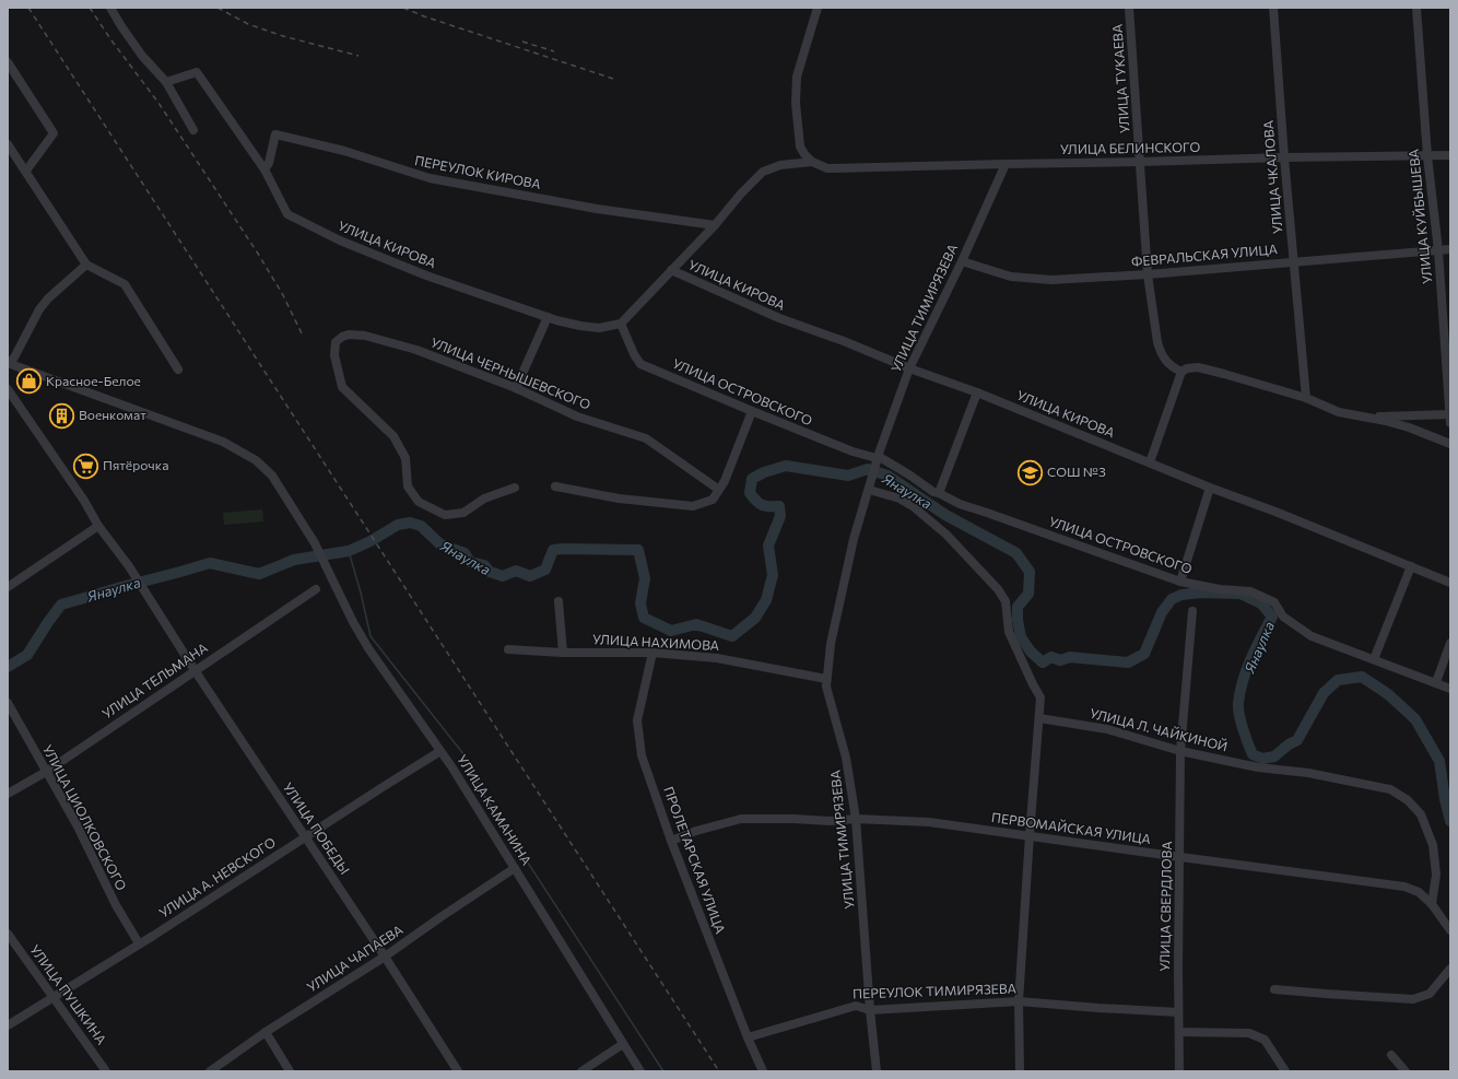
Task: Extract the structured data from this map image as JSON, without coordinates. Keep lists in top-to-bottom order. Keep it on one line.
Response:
{"streets":{"street":["УЛИЦА ТУКАЕВА","УЛИЦА БЕЛИНСКОГО","ПЕРЕУЛОК КИРОВА","УЛИЦА ЧКАЛОВА","УЛИЦА КУЙБЫШЕВА","УЛИЦА КИРОВА","ФЕВРАЛЬСКАЯ УЛИЦА","УЛИЦА ТИМИРЯЗЕВА","УЛИЦА ЧЕРНЫШЕВСКОГО","УЛИЦА ОСТРОВСКОГО","УЛИЦА НАХИМОВА","УЛИЦА ТЕЛЬМАНА","УЛИЦА Л. ЧАЙКИНОЙ","УЛИЦА КАМАНИНА","УЛИЦА ЦИОЛКОВСКОГО","УЛИЦА ПОБЕДЫ","ПЕРВОМАЙСКАЯ УЛИЦА","ПРОЛЕТАРСКАЯ УЛИЦА","УЛИЦА А. НЕВСКОГО","УЛИЦА СВЕРДЛОВА","УЛИЦА ЧАПАЕВА","ПЕРЕУЛОК ТИМИРЯЗЕВА","УЛИЦА ПУШКИНА"]},"crossings":[["УЛИЦА ТУКАЕВА","УЛИЦА БЕЛИНСКОГО"],["УЛИЦА ТУКАЕВА","ФЕВРАЛЬСКАЯ УЛИЦА"],["УЛИЦА БЕЛИНСКОГО","УЛИЦА ЧКАЛОВА"],["УЛИЦА БЕЛИНСКОГО","УЛИЦА КУЙБЫШЕВА"],["УЛИЦА БЕЛИНСКОГО","УЛИЦА КИРОВА"],["УЛИЦА БЕЛИНСКОГО","УЛИЦА ТИМИРЯЗЕВА"],["ПЕРЕУЛОК КИРОВА","УЛИЦА КИРОВА"],["УЛИЦА ЧКАЛОВА","ФЕВРАЛЬСКАЯ УЛИЦА"],["УЛИЦА КУЙБЫШЕВА","ФЕВРАЛЬСКАЯ УЛИЦА"],["УЛИЦА КИРОВА","УЛИЦА ТИМИРЯЗЕВА"],["УЛИЦА КИРОВА","УЛИЦА ОСТРОВСКОГО"],["ФЕВРАЛЬСКАЯ УЛИЦА","УЛИЦА ТИМИРЯЗЕВА"],["УЛИЦА ТИМИРЯЗЕВА","УЛИЦА ОСТРОВСКОГО"],["УЛИЦА ТИМИРЯЗЕВА","УЛИЦА НАХИМОВА"],["УЛИЦА ТИМИРЯЗЕВА","ПЕРВОМАЙСКАЯ УЛИЦА"],["УЛИЦА ТИМИРЯЗЕВА","ПЕРЕУЛОК ТИМИРЯЗЕВА"],["УЛИЦА НАХИМОВА","ПРОЛЕТАРСКАЯ УЛИЦА"],["УЛИЦА ТЕЛЬМАНА","УЛИЦА ЦИОЛКОВСКОГО"],["УЛИЦА ТЕЛЬМАНА","УЛИЦА ПОБЕДЫ"],["УЛИЦА Л. ЧАЙКИНОЙ","ПЕРВОМАЙСКАЯ УЛИЦА"],["УЛИЦА Л. ЧАЙКИНОЙ","УЛИЦА СВЕРДЛОВА"],["УЛИЦА КАМАНИНА","УЛИЦА А. НЕВСКОГО"],["УЛИЦА КАМАНИНА","УЛИЦА ЧАПАЕВА"],["УЛИЦА ЦИОЛКОВСКОГО","УЛИЦА А. НЕВСКОГО"],["УЛИЦА ПОБЕДЫ","УЛИЦА А. НЕВСКОГО"],["УЛИЦА ПОБЕДЫ","УЛИЦА ЧАПАЕВА"],["ПЕРВОМАЙСКАЯ УЛИЦА","ПРОЛЕТАРСКАЯ УЛИЦА"],["ПЕРВОМАЙСКАЯ УЛИЦА","УЛИЦА СВЕРДЛОВА"],["ПРОЛЕТАРСКАЯ УЛИЦА","ПЕРЕУЛОК ТИМИРЯЗЕВА"],["УЛИЦА А. НЕВСКОГО","УЛИЦА ПУШКИНА"],["УЛИЦА СВЕРДЛОВА","ПЕРЕУЛОК ТИМИРЯЗЕВА"]],"water":["Янаулка"],"places":{"shop":["Красное-Белое"],"building":["Военкомат"],"supermarket":["Пятёрочка"],"school or university":["СОШ №3"]}}
